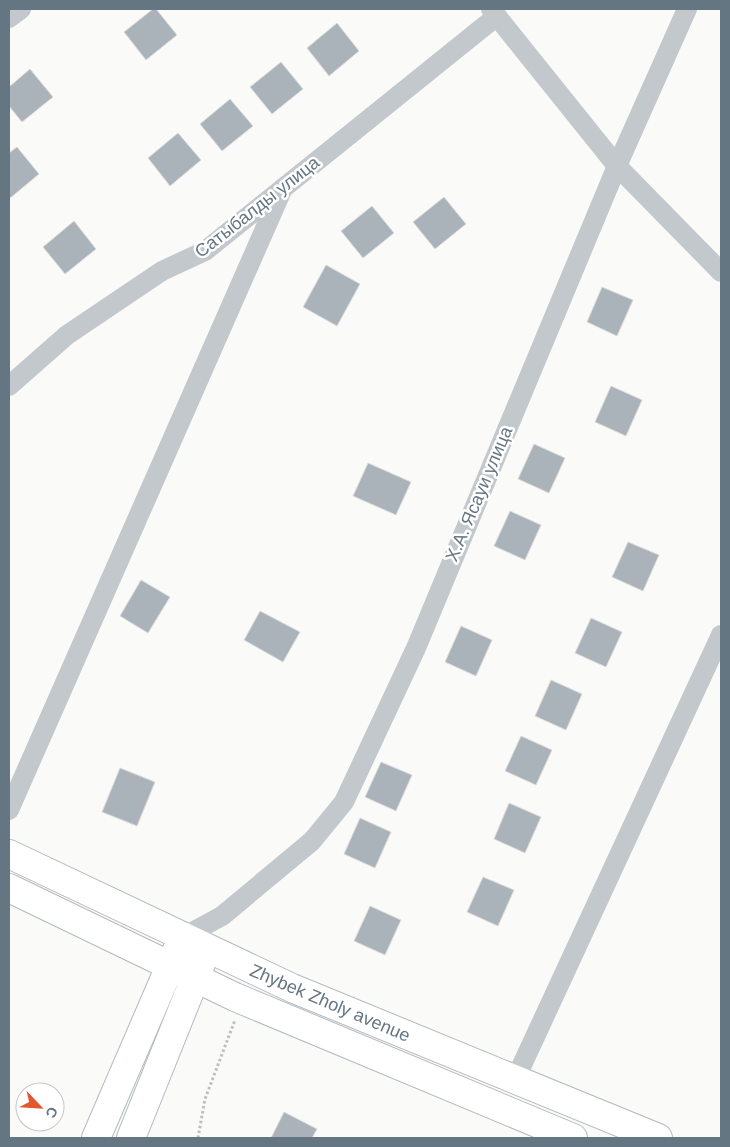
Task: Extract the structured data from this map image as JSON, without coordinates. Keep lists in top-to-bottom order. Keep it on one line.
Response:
{"streets":{"street":["Сатыбалды улица","Х.А. Ясауи улица","Zhybek Zholy avenue"]},"crossings":[["Х.А. Ясауи улица","Zhybek Zholy avenue"]],"north":"bottom right"}
